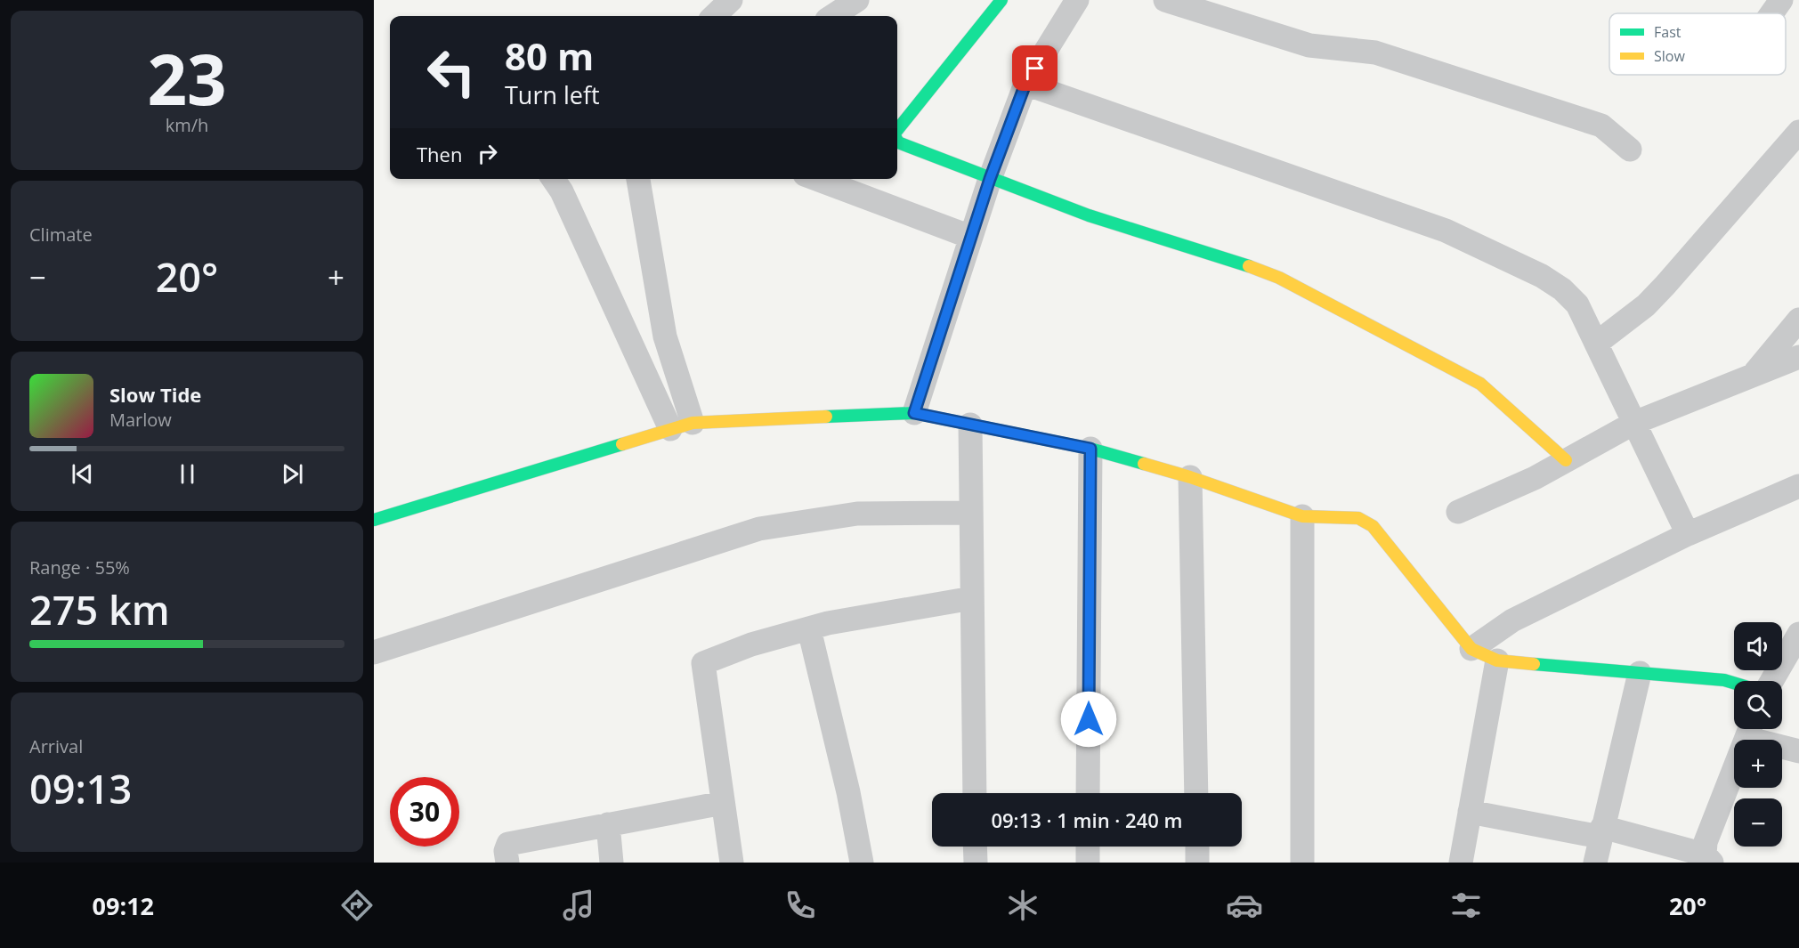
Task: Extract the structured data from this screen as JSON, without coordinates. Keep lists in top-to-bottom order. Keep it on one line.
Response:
{"legend":["Fast","Slow"],"page":{"tile":[["23","km/h"],"Climate",["Range · 55%","275 km"],["Arrival","09:13"]],"turn":["80 m","Turn left"],"then":"Then","heat":["−","20°","+"],"song":["Slow Tide","Marlow"],"map_buttons":["+","−"],"limit":"30","trip":"09:13 · 1 min · 240 m","tabs":["09:12","20°"]}}
